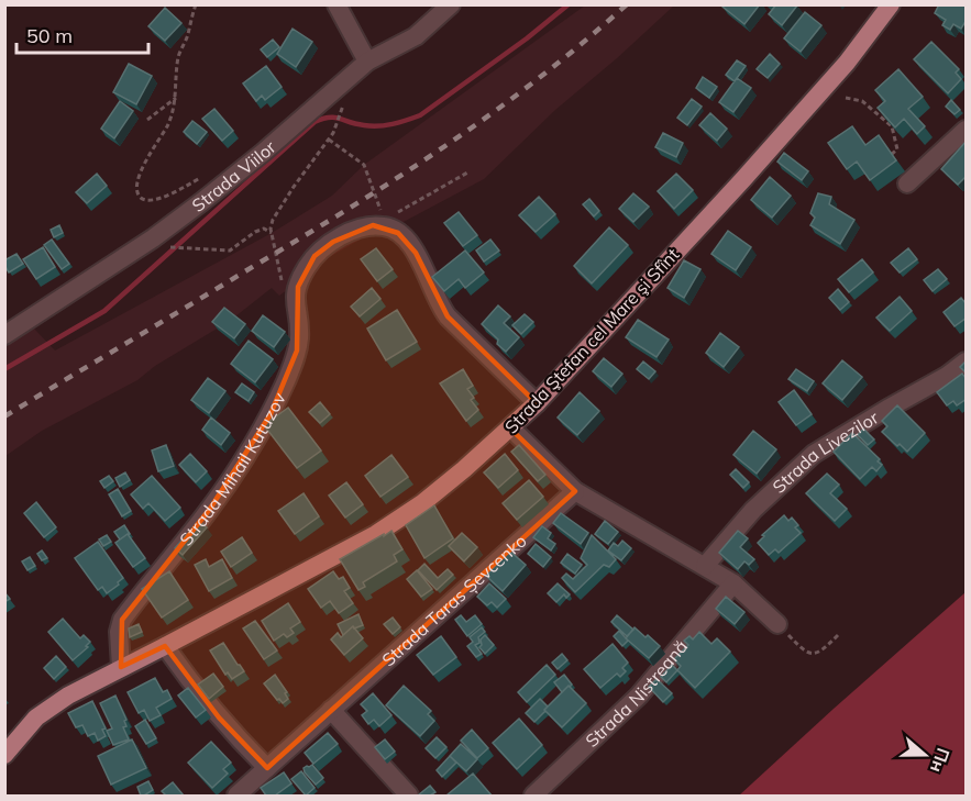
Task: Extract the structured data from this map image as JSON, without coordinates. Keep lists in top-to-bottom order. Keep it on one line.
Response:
{"streets":{"main road":["Strada Ştefan cel Mare şi Sfînt"],"street":["Strada Viilor","Strada Livezilor","Strada Mihail Kutuzov","Strada Taras Șevcenko","Strada Nistreană"]},"crossings":[["Strada Ştefan cel Mare şi Sfînt","Strada Mihail Kutuzov"]],"scale_bar":"50 m","north":"right"}
